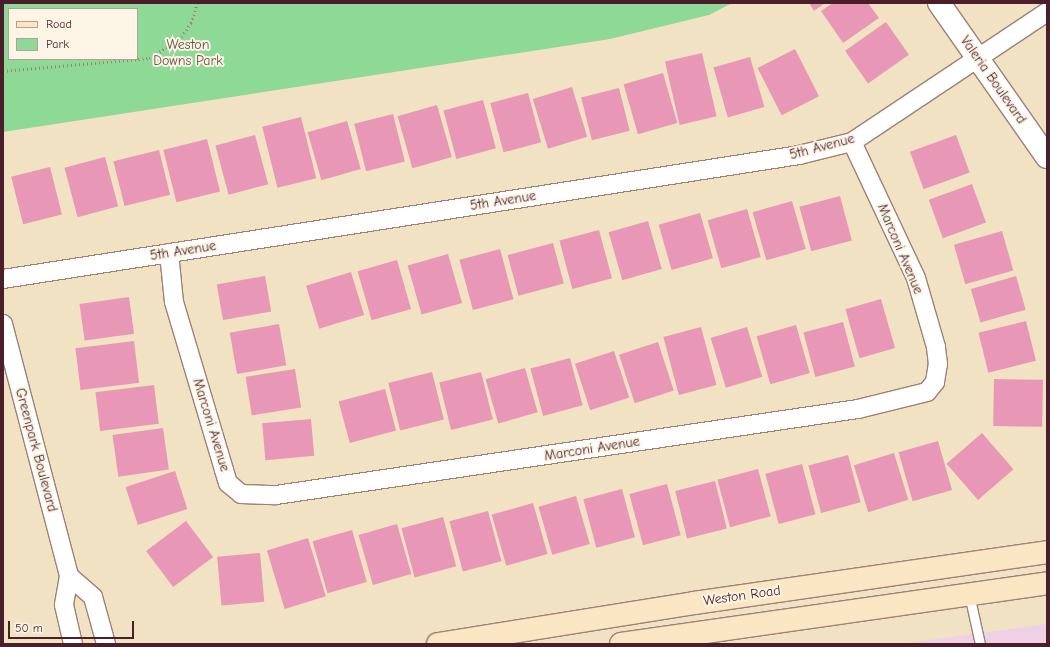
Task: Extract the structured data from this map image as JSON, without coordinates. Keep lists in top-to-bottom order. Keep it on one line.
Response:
{"streets":{"main road":["Weston Road"],"street":["Valeria Boulevard","5th Avenue","Marconi Avenue","Greenpark Boulevard"]},"crossings":[["Valeria Boulevard","5th Avenue"],["5th Avenue","Marconi Avenue"]],"parks":["Weston Downs Park"],"legend":["Road","Park"],"scale_bar":"50 m"}
